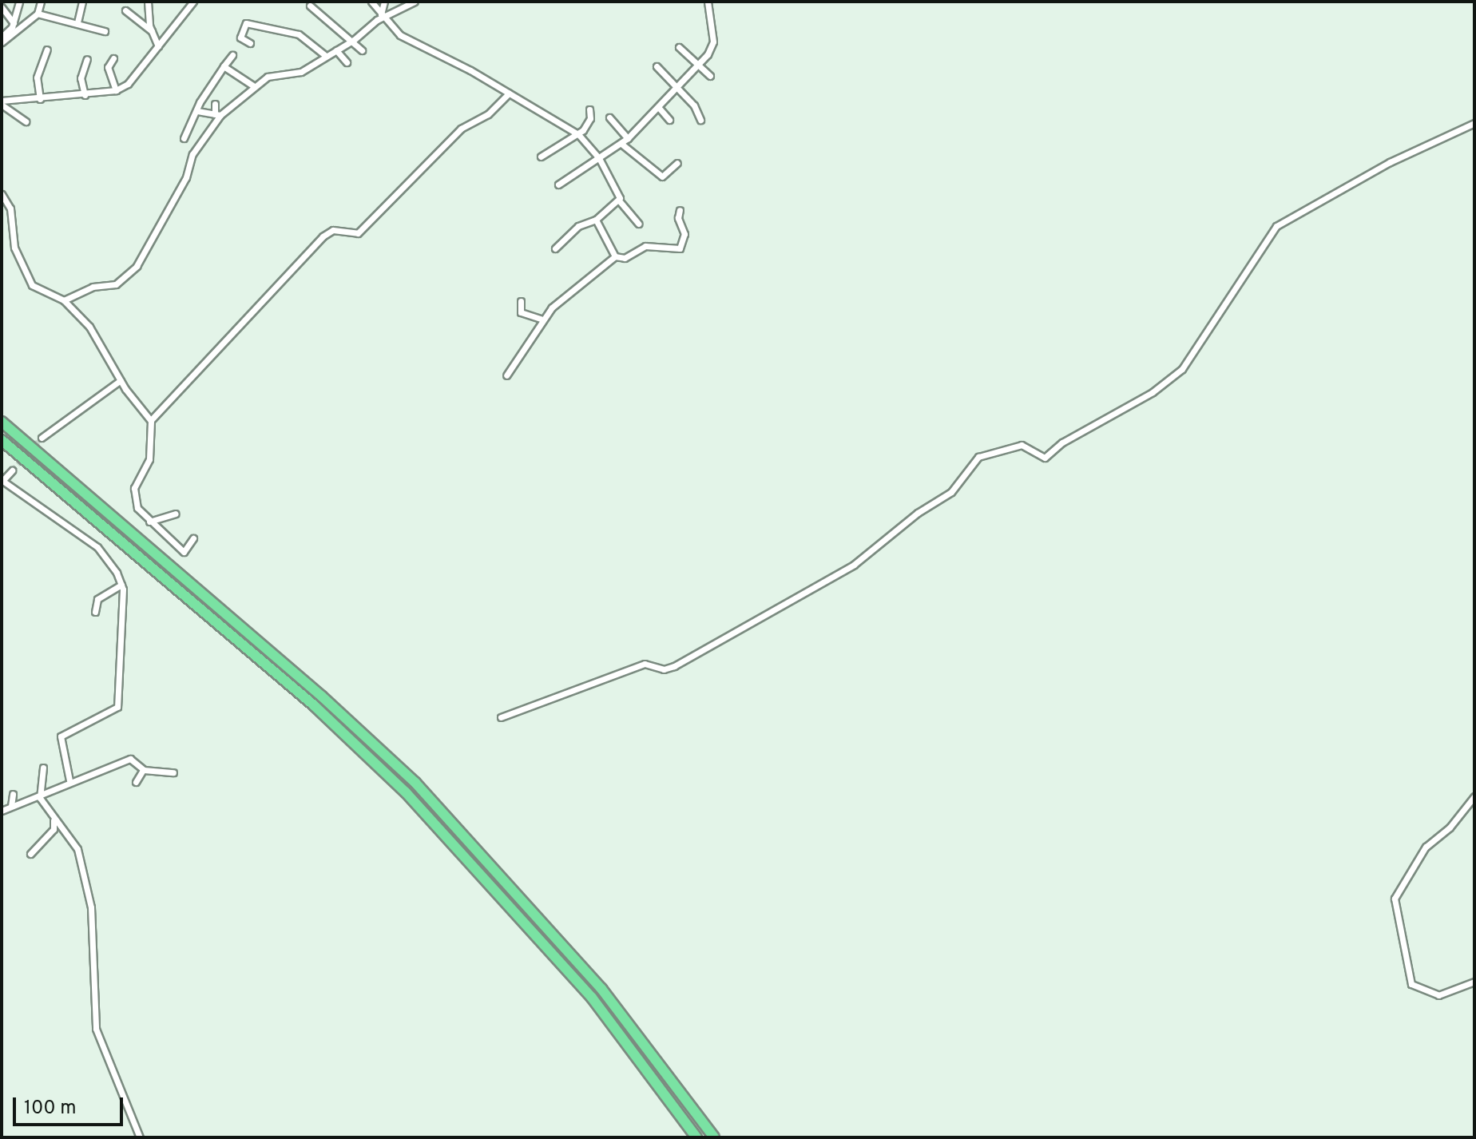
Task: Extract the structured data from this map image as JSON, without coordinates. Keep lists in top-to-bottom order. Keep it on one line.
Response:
{"scale_bar":"100 m"}
